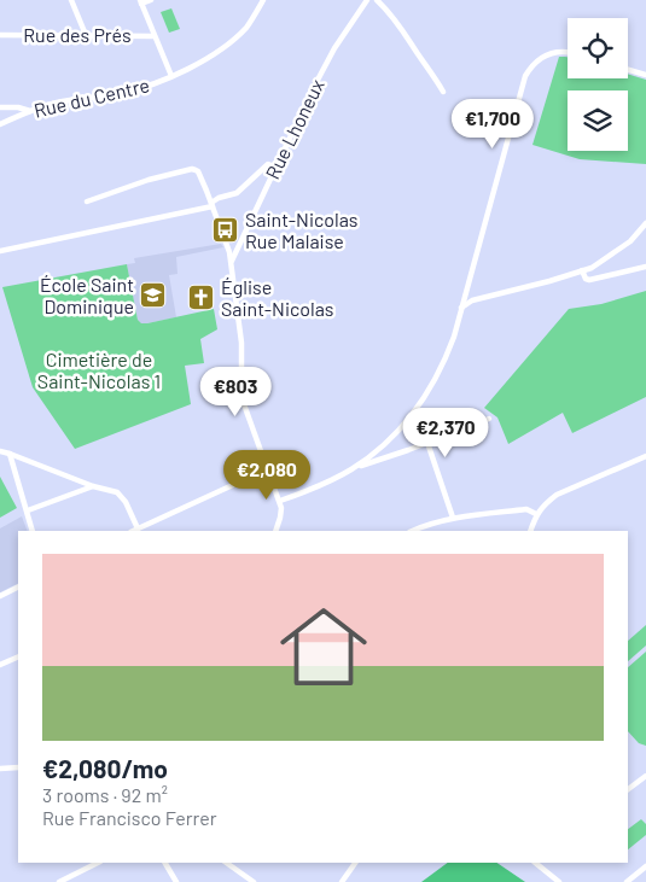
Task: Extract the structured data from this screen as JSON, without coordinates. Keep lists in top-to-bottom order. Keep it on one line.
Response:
{"streets":{"street":["Rue des Prés","Rue du Centre","Rue Lhoneux"]},"parks":["Cimetière de Saint-Nicolas 1"],"places":{"bus stop":["Saint-Nicolas Rue Malaise"],"school or university":["École Saint Dominique"],"church":["Église Saint-Nicolas"]},"page":{"price":["€1,700","€803","€2,370","€2,080"],"list":[{"name":"€2,080/mo","note":"3 rooms · 92 m² · Rue Francisco Ferrer"}]}}
